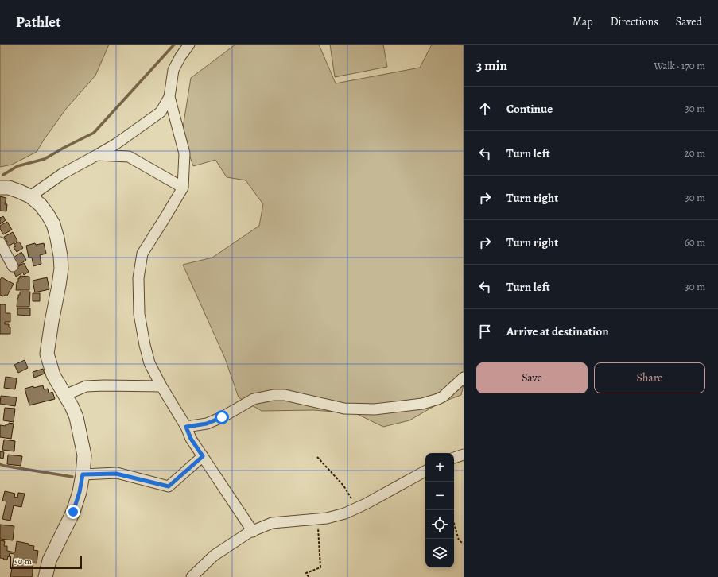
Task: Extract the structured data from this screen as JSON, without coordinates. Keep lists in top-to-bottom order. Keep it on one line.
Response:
{"scale_bar":"50 m","page":{"header":"Pathlet","nav":["Map","Directions","Saved"],"heading":["3 min","Walk · 170 m"],"list":[["Continue","30 m"],["Turn left","20 m"],["Turn right","30 m"],["Turn right","60 m"],["Turn left","30 m"],"Arrive at destination"],"buttons":["Save","Share"],"map_buttons":["+","−"],"scale":"50 m"}}
